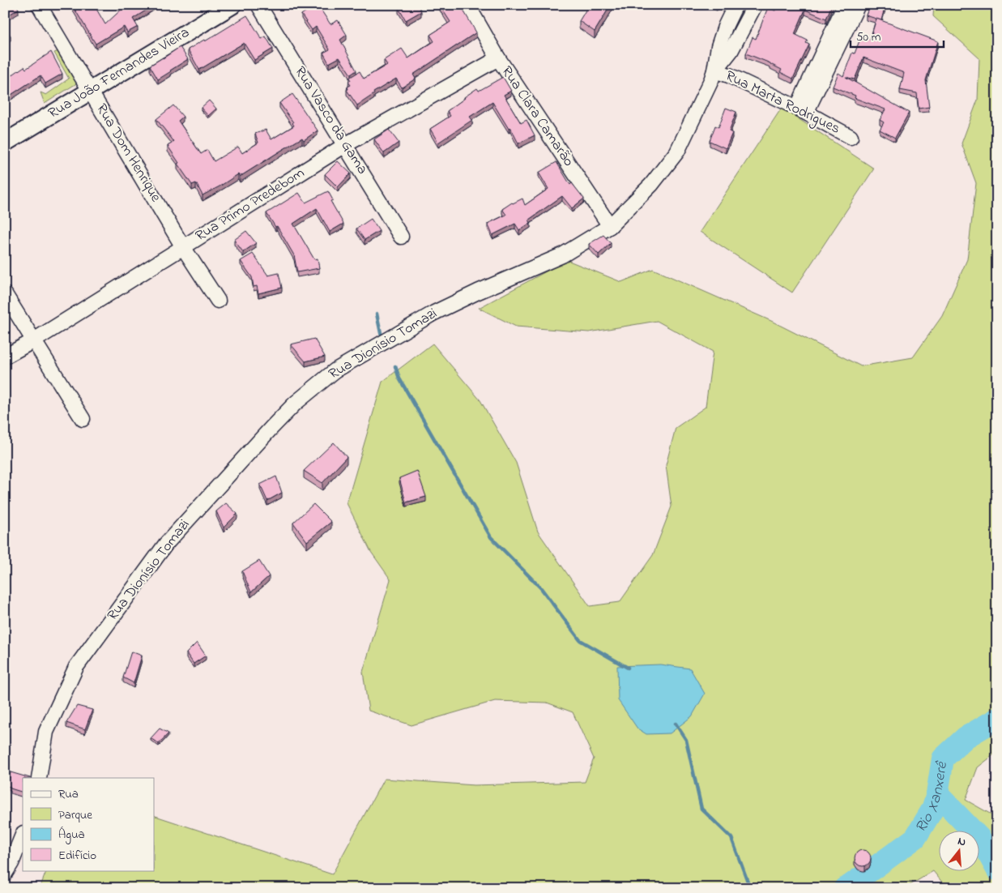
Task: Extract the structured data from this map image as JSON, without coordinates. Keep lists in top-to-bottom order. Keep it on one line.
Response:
{"streets":{"street":["Rua João Fernandes Vieira","Rua Marta Rodrigues","Rua Clara Camarão","Rua Vasco da Gama","Rua Dom Henrique","Rua Primo Predebom","Rua Dionísio Tomazi"]},"crossings":[["Rua João Fernandes Vieira","Rua Dom Henrique"],["Rua Marta Rodrigues","Rua Dionísio Tomazi"],["Rua Clara Camarão","Rua Primo Predebom"],["Rua Clara Camarão","Rua Dionísio Tomazi"],["Rua Vasco da Gama","Rua Primo Predebom"],["Rua Dom Henrique","Rua Primo Predebom"]],"water":["Rio Xanxerê"],"legend":["Rua","Parque","Água","Edifício"],"scale_bar":"50 m","north":"top"}
